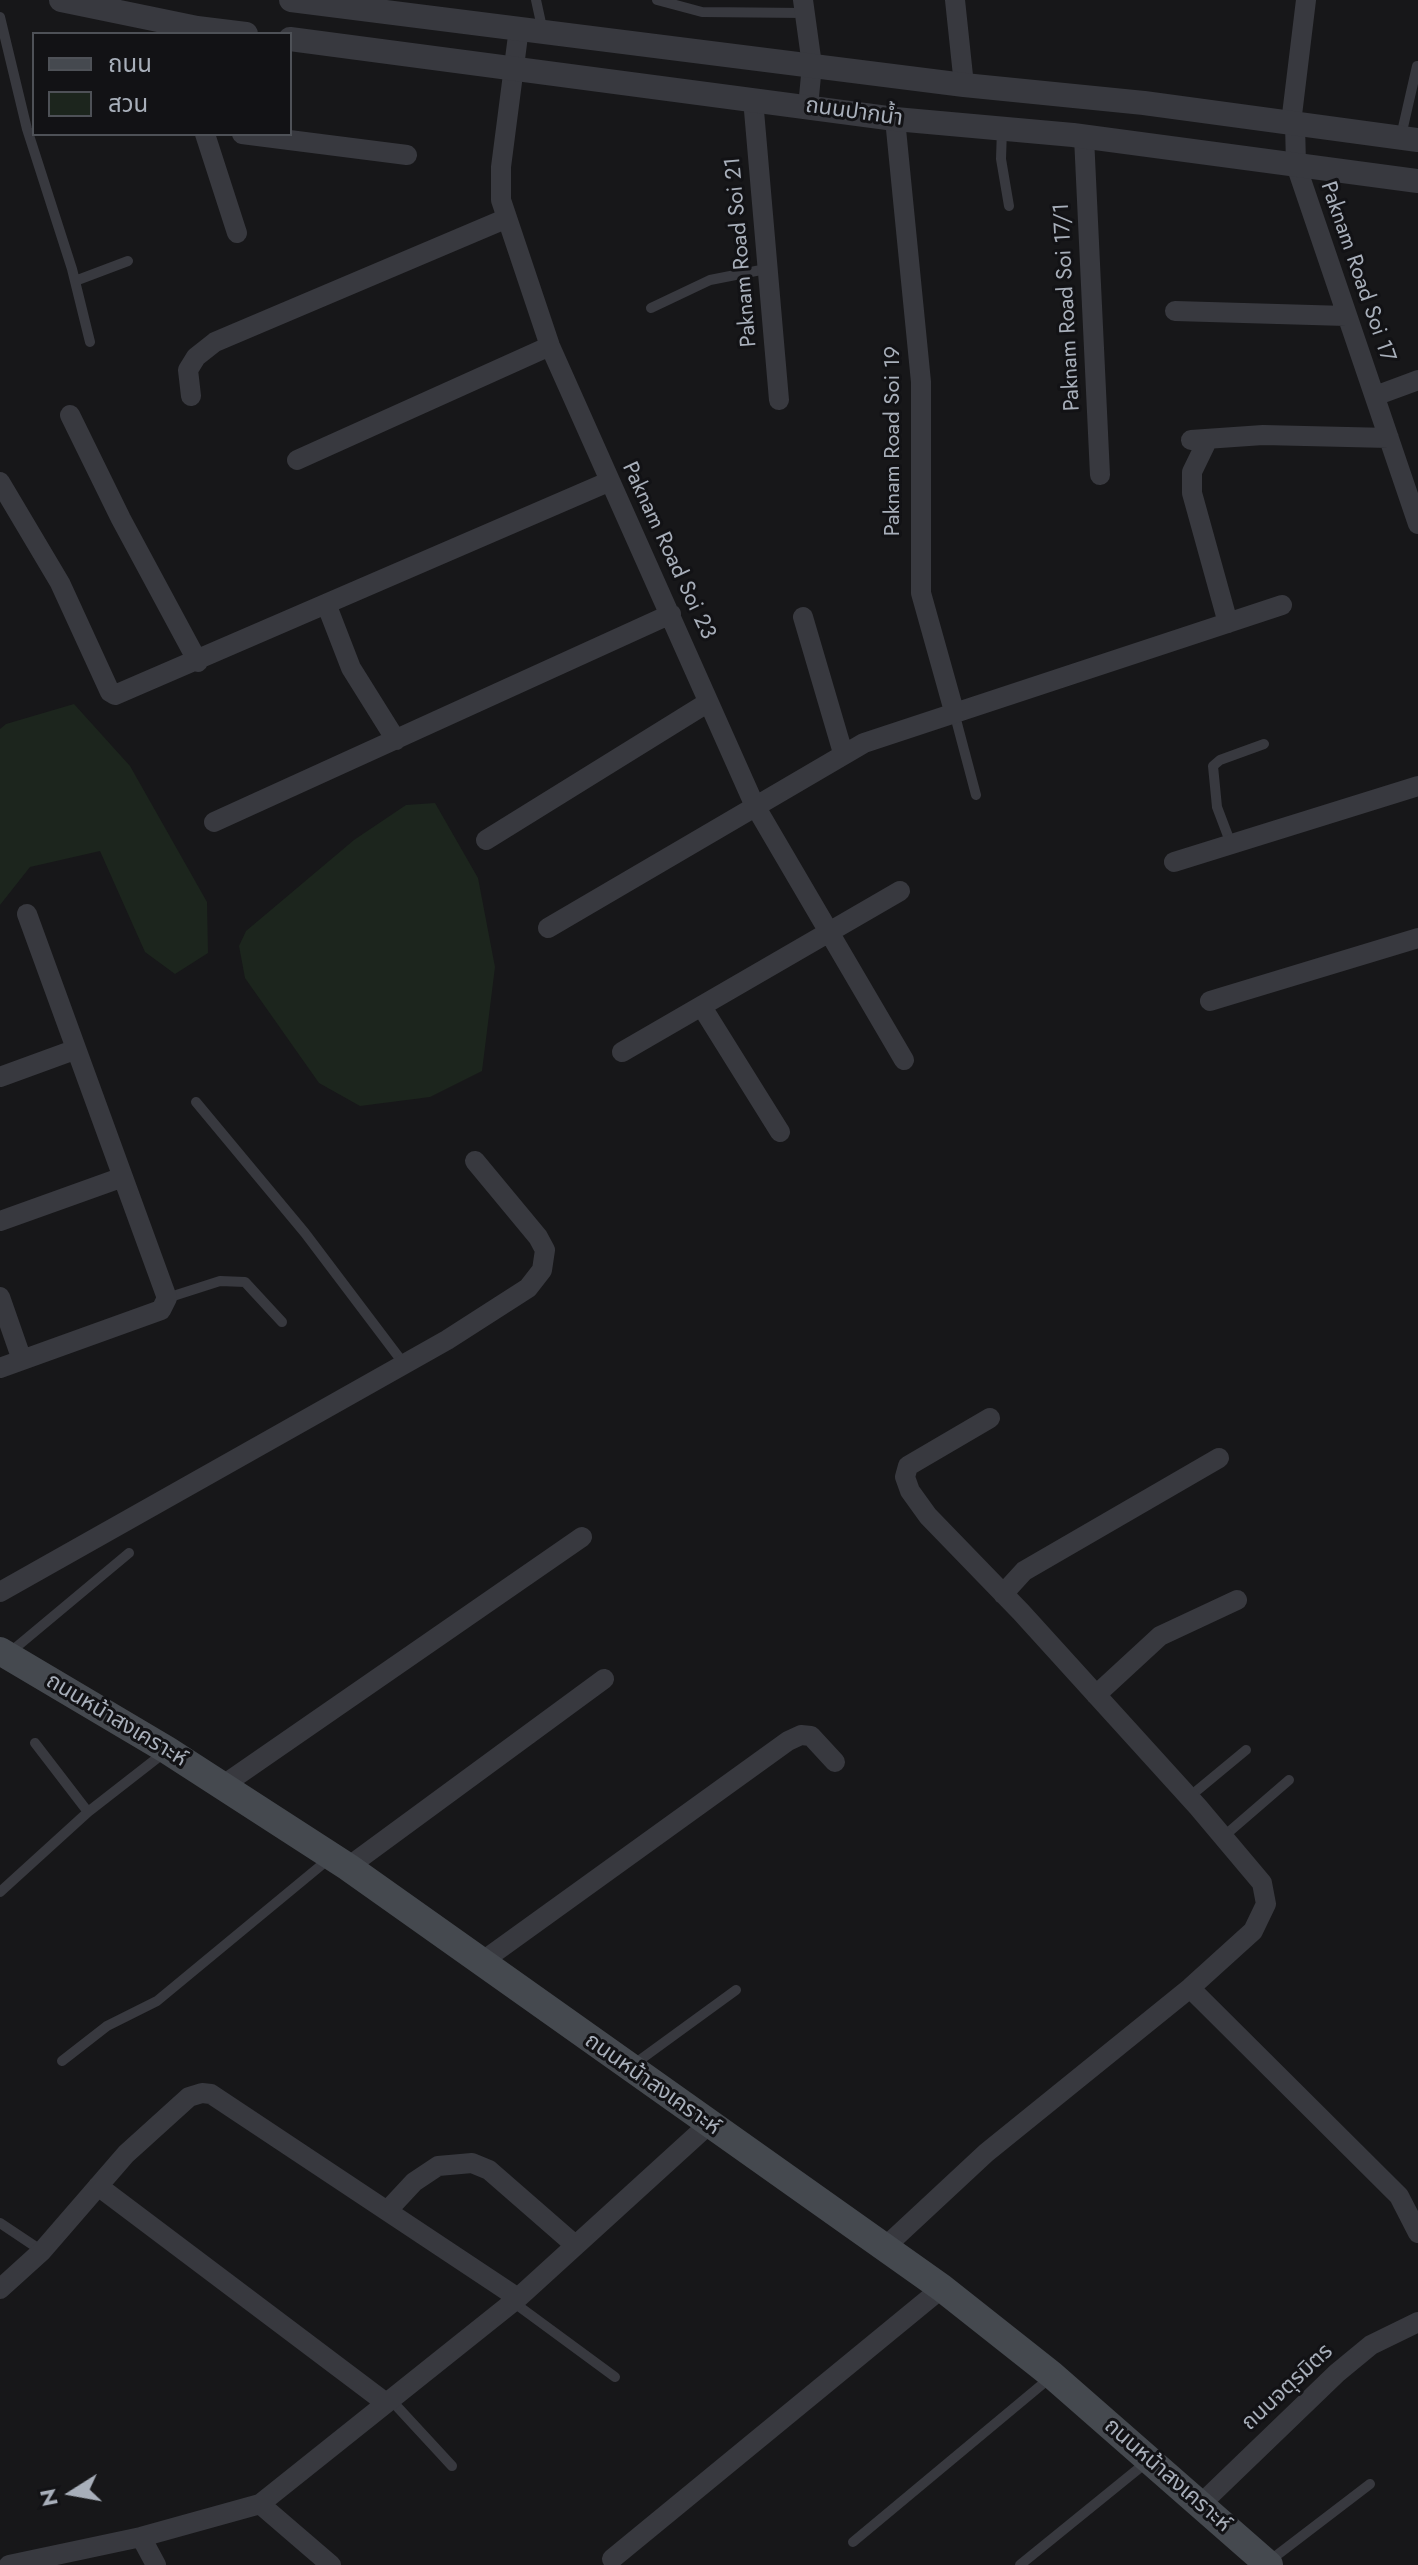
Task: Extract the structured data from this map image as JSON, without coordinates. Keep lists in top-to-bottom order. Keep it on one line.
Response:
{"streets":{"main road":["ถนนหน้าสงเคราะห์"],"street":["ถนนปากน้ำ","Paknam Road Soi 21","Paknam Road Soi 17","Paknam Road Soi 17/1","Paknam Road Soi 19","Paknam Road Soi 23","ถนนจตุรมิตร"]},"crossings":[["ถนนปากน้ำ","Paknam Road Soi 21"],["ถนนปากน้ำ","Paknam Road Soi 17"],["ถนนปากน้ำ","Paknam Road Soi 17/1"],["ถนนปากน้ำ","Paknam Road Soi 19"],["ถนนปากน้ำ","Paknam Road Soi 23"],["ถนนหน้าสงเคราะห์","ถนนจตุรมิตร"]],"legend":["ถนน","สวน"],"north":"left"}
